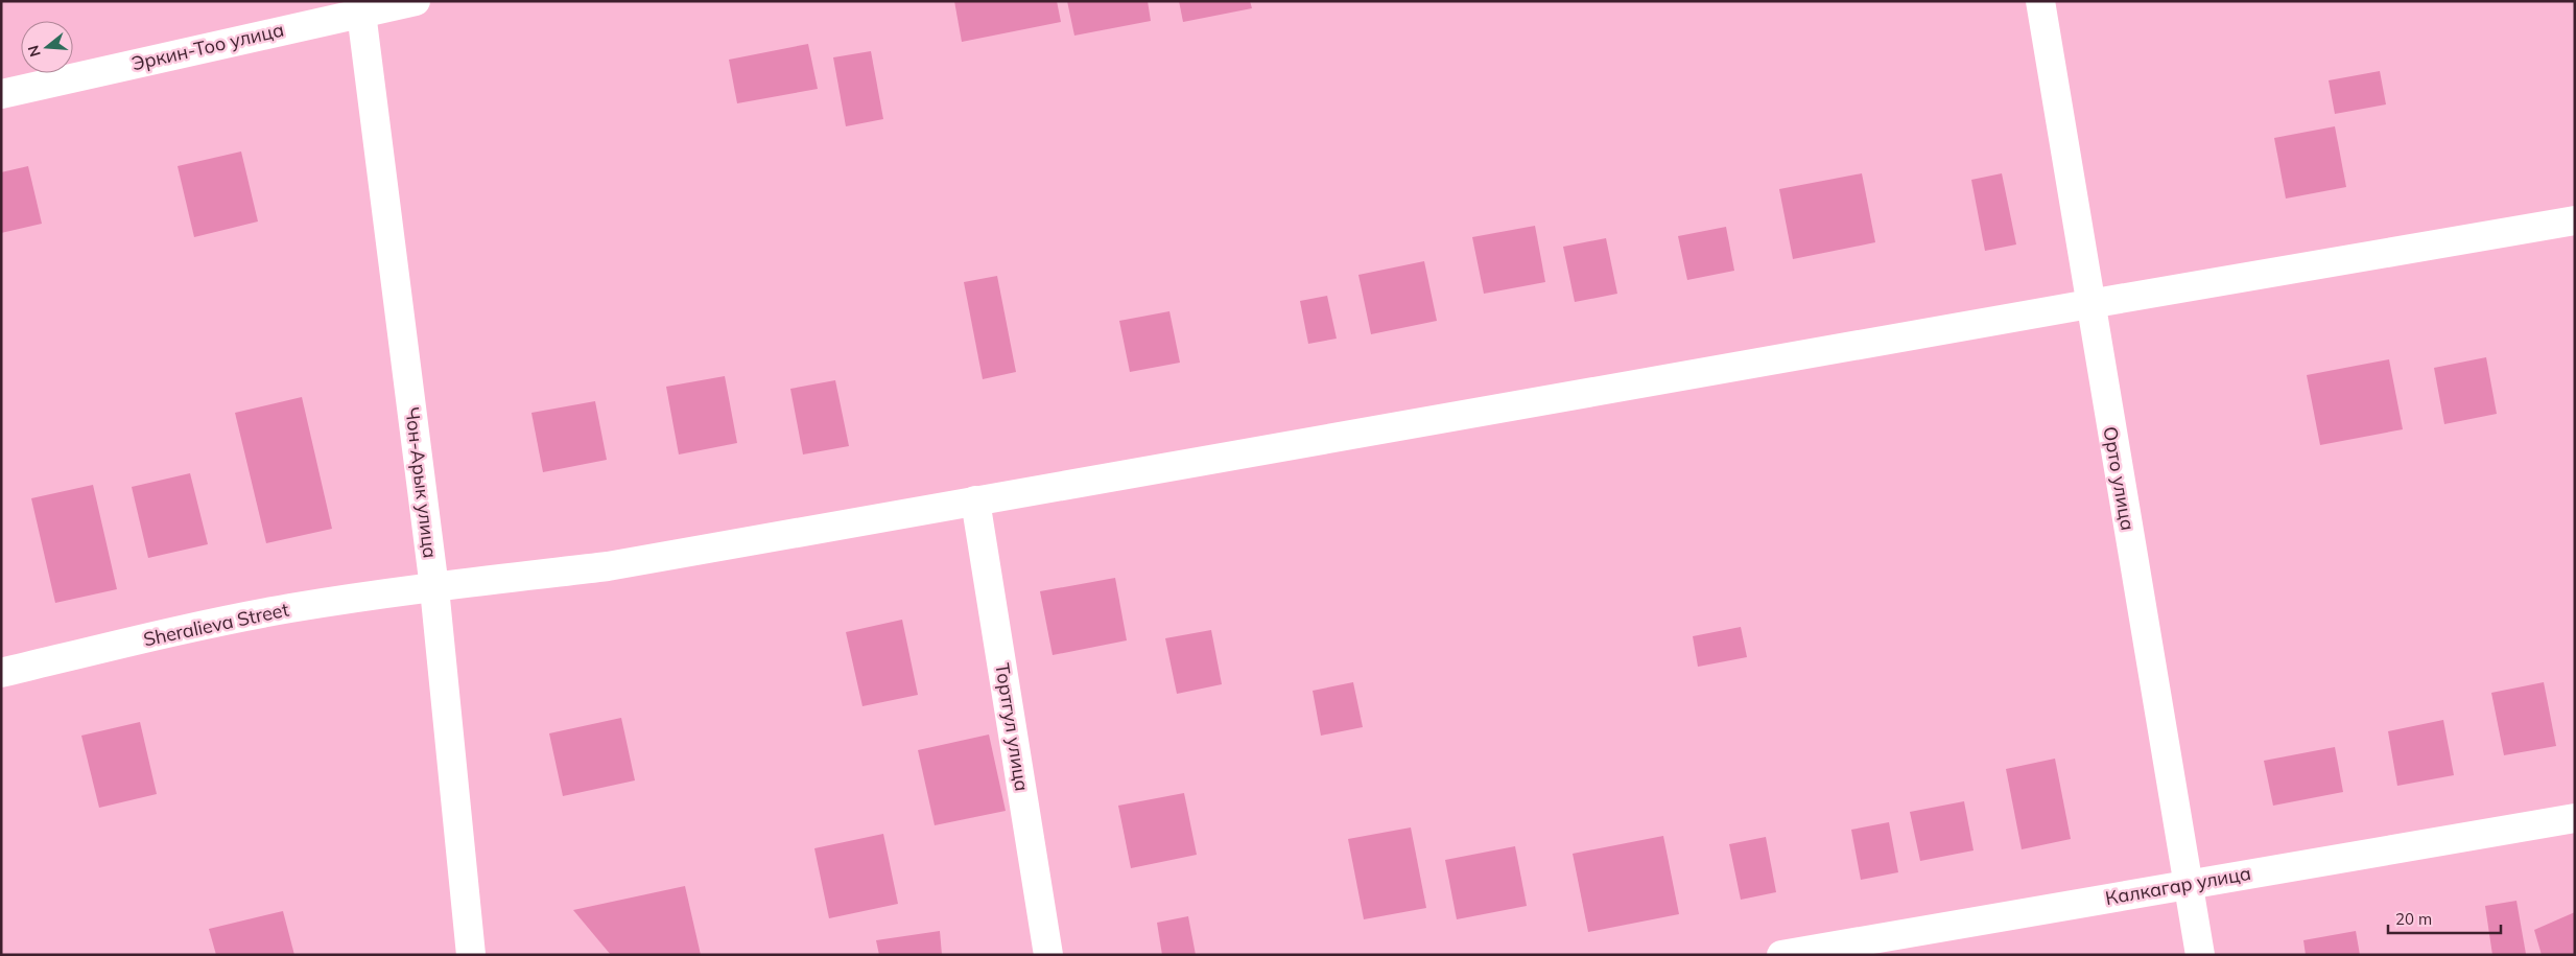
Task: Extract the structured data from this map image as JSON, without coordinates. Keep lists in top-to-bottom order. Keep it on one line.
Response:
{"streets":{"street":["Эркин-Тоо улица","Орто улица","Чон-Арык улица","Sheralieva Street","Тортгул улица","Калкагар улица"]},"crossings":[["Эркин-Тоо улица","Чон-Арык улица"],["Орто улица","Sheralieva Street"],["Орто улица","Калкагар улица"],["Чон-Арык улица","Sheralieva Street"],["Sheralieva Street","Тортгул улица"]],"scale_bar":"20 m","north":"left"}
